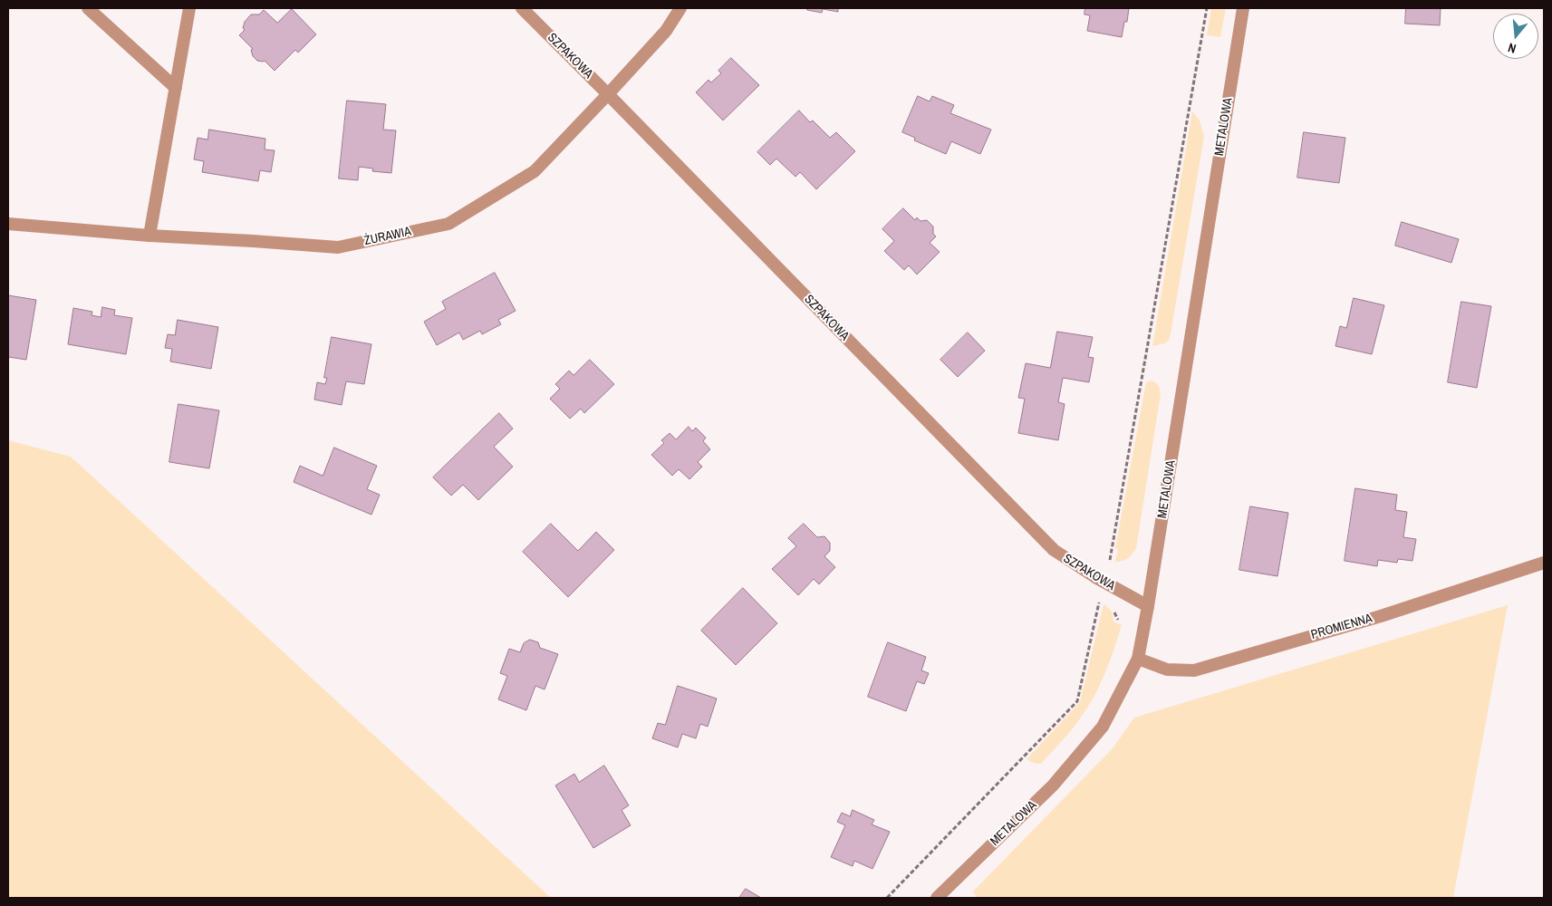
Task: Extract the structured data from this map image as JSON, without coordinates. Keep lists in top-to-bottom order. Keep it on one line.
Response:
{"streets":{"street":["SZPAKOWA","METALOWA","ŻURAWIA","PROMIENNA"]},"crossings":[["SZPAKOWA","METALOWA"],["SZPAKOWA","ŻURAWIA"],["METALOWA","PROMIENNA"]],"north":"bottom"}
